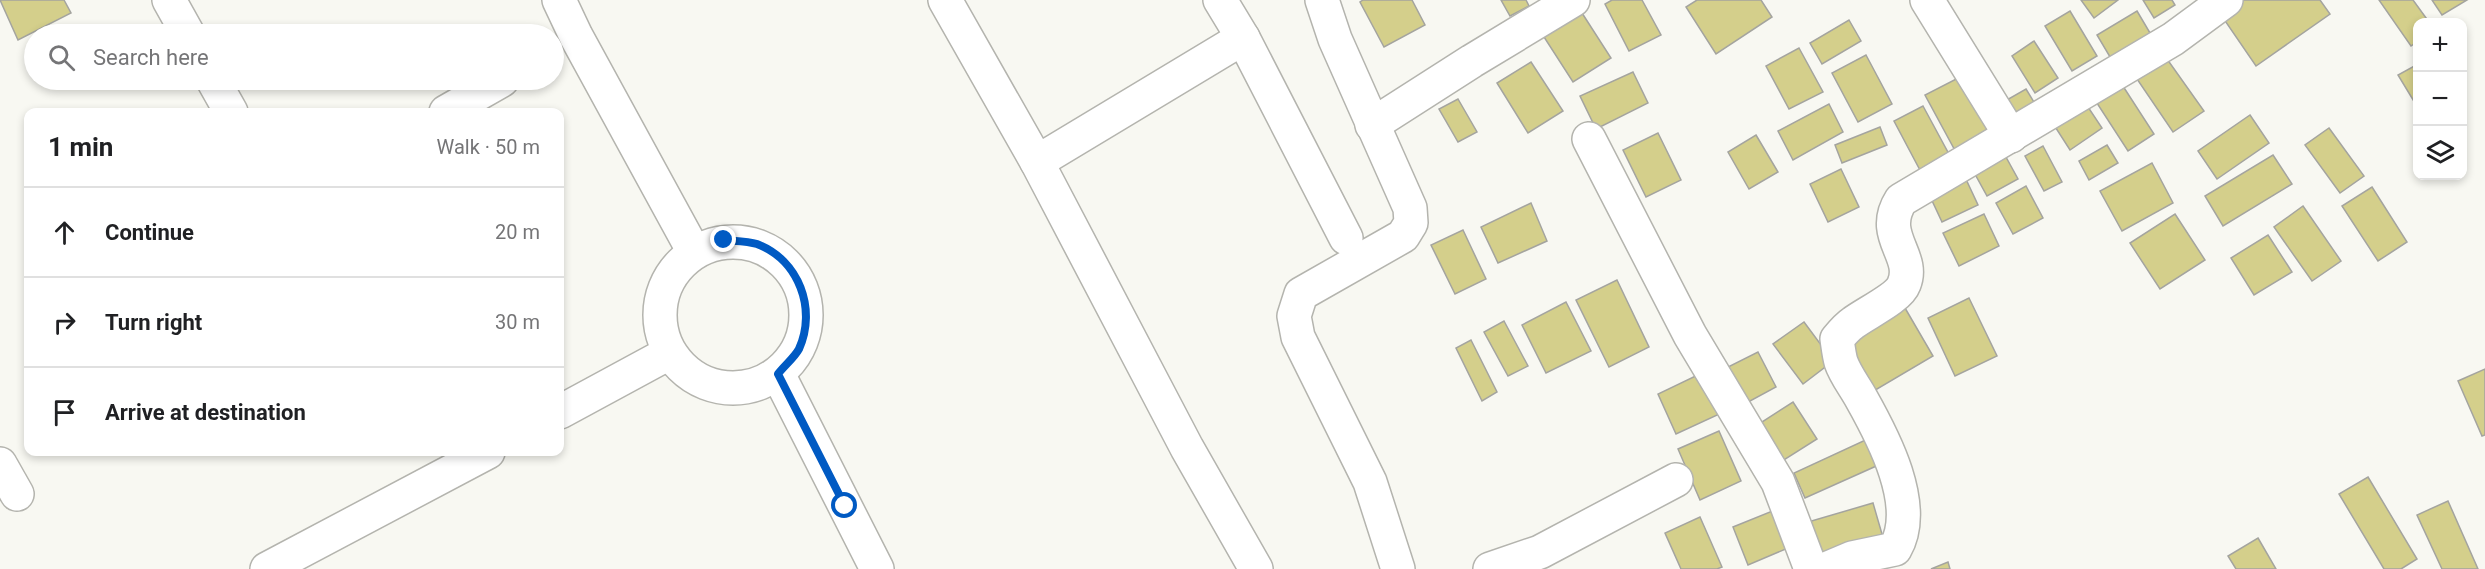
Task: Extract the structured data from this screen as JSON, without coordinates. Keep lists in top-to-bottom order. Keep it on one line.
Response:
{"page":{"map_buttons":["+","−"],"search":"Search here","heading":["1 min","Walk · 50 m"],"list":[["Continue","20 m"],["Turn right","30 m"],"Arrive at destination"]}}
